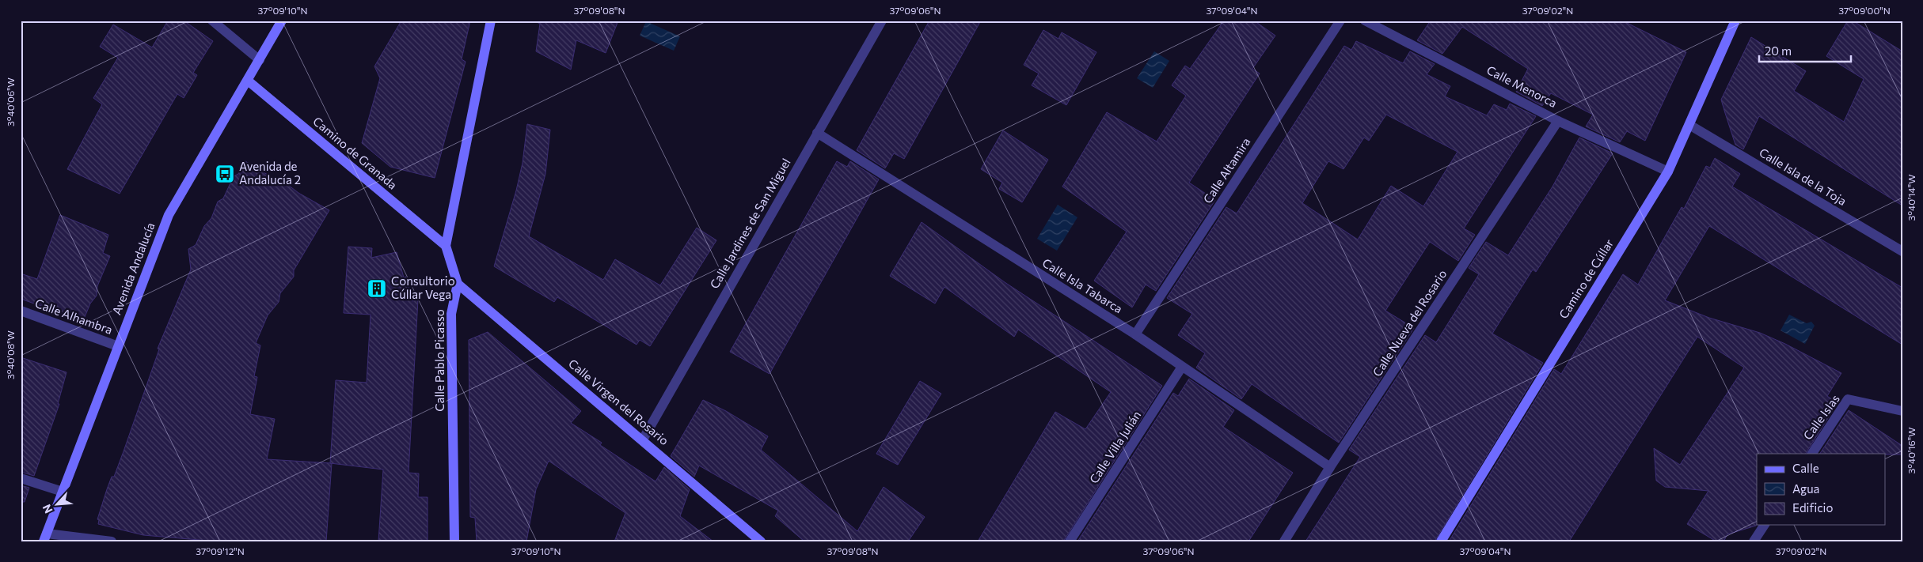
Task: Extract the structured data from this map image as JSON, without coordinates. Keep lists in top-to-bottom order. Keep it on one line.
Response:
{"streets":{"street":["Calle Menorca","Camino de Granada","Calle Altamira","Calle Isla de la Toja","Calle Jardines de San Miguel","Avenida Andalucía","Camino de Cúllar","Calle Isla Tabarca","Calle Alhambra","Calle Nueva del Rosario","Calle Pablo Picasso","Calle Virgen del Rosario","Calle Islas","Calle Villa Julián"]},"crossings":[["Calle Menorca","Camino de Cúllar"],["Calle Menorca","Calle Nueva del Rosario"],["Camino de Granada","Avenida Andalucía"],["Camino de Granada","Calle Pablo Picasso"],["Calle Altamira","Calle Isla Tabarca"],["Calle Isla de la Toja","Camino de Cúllar"],["Calle Jardines de San Miguel","Calle Isla Tabarca"],["Calle Jardines de San Miguel","Calle Virgen del Rosario"],["Avenida Andalucía","Calle Alhambra"],["Calle Isla Tabarca","Calle Nueva del Rosario"],["Calle Isla Tabarca","Calle Villa Julián"],["Calle Pablo Picasso","Calle Virgen del Rosario"]],"places":{"bus stop":["Avenida de Andalucía 2"],"building":["Consultorio Cúllar Vega"]},"legend":["Calle","Agua","Edificio"],"scale_bar":"20 m","north":"bottom left","coordinates":["37°09'10\"N","37°09'08\"N","37°09'06\"N","37°09'04\"N","37°09'02\"N","37°09'00\"N","3°40'06\"W","3°40'14\"W","3°40'08\"W","3°40'16\"W","37°09'12\"N"]}
